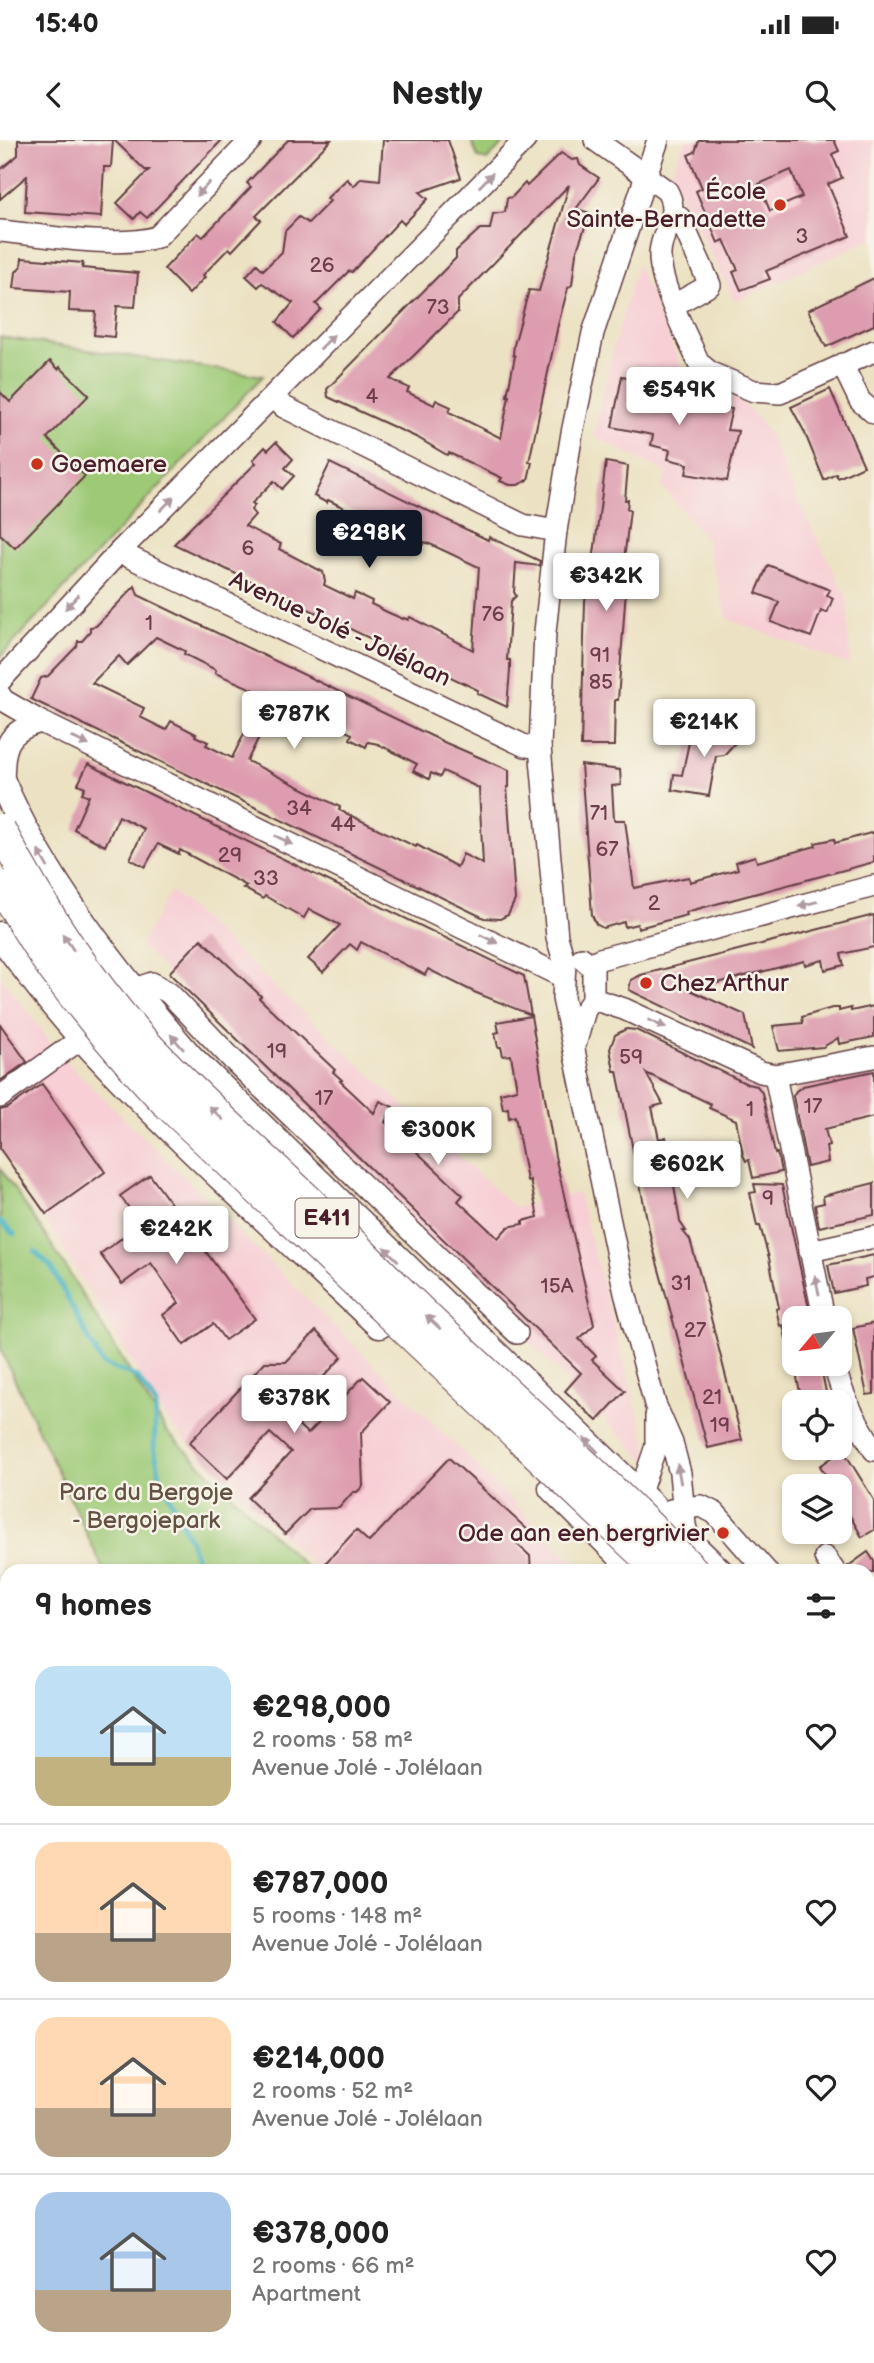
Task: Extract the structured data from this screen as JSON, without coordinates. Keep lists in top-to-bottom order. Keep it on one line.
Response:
{"streets":{"highway":["E411"],"street":["Avenue Jolé - Jolélaan"]},"parks":["Parc du Bergoje - Bergojepark"],"places":["École Sainte-Bernadette","Goemaere","Chez Arthur","Ode aan een bergrivier"],"house_numbers":["3","26","73","4","6","76","1","91","85","34","71","44","67","29","33","2","19","59","17","17","1","9","31","15A","27","21","19"],"north":"bottom left","page":{"status":"15:40","header":"Nestly","price":["€549K","€298K","€342K","€787K","€214K","€300K","€602K","€242K","€378K"],"heading":"9 homes","list":[{"name":"€298,000","note":"2 rooms · 58 m² · Avenue Jolé - Jolélaan"},{"name":"€787,000","note":"5 rooms · 148 m² · Avenue Jolé - Jolélaan"},{"name":"€214,000","note":"2 rooms · 52 m² · Avenue Jolé - Jolélaan"},{"name":"€378,000","note":"2 rooms · 66 m² · Apartment"}]}}
